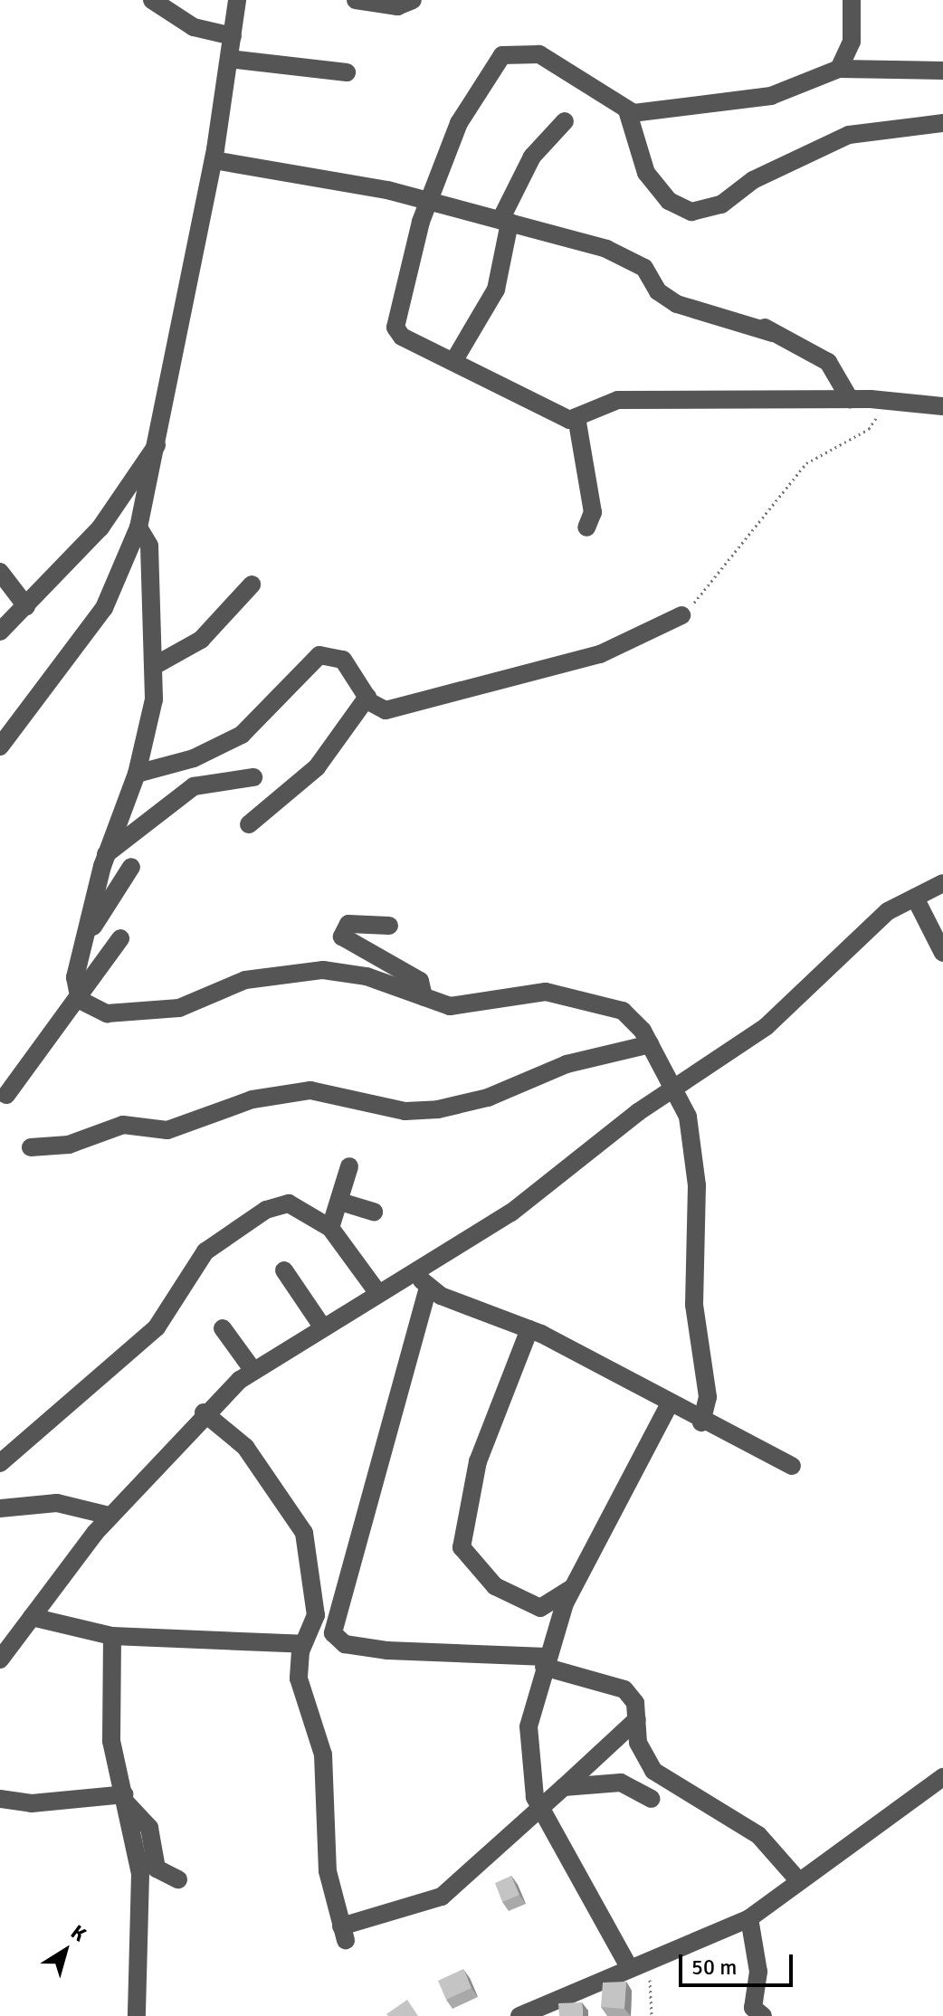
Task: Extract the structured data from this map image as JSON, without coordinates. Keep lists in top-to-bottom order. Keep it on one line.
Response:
{"scale_bar":"50 m","north":"top right"}
